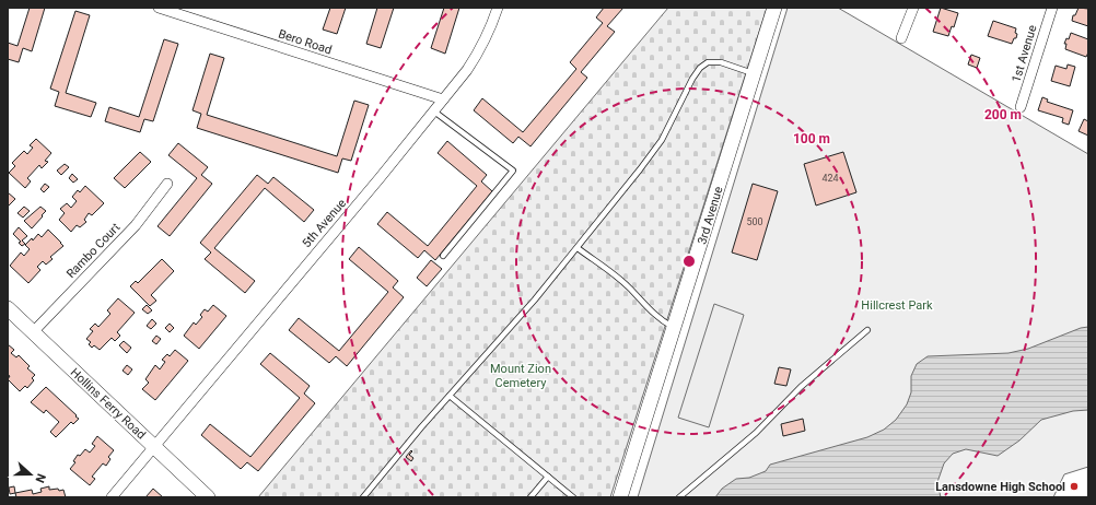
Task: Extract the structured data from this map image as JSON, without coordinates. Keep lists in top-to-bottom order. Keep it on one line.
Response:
{"streets":{"street":["Bero Road","1st Avenue","3rd Avenue","5th Avenue","Rambo Court","Hollins Ferry Road"]},"crossings":[["Bero Road","5th Avenue"],["5th Avenue","Hollins Ferry Road"],["Rambo Court","Hollins Ferry Road"]],"parks":["Hillcrest Park","Mount Zion Cemetery"],"places":["Lansdowne High School"],"house_numbers":["424","500"],"north":"right","rings":["200 m","100 m"]}
